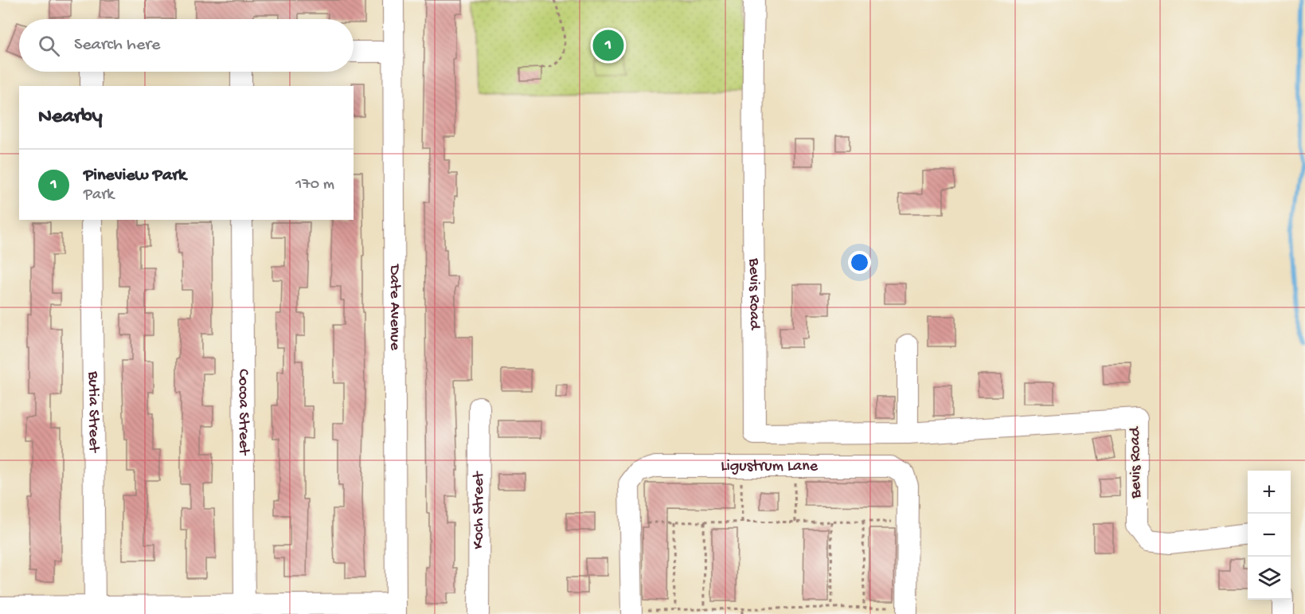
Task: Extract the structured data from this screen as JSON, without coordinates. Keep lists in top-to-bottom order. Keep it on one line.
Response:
{"streets":{"street":["Bevis Road","Date Avenue","Butia Street","Cocoa Street","Ligustrum Lane","Koch Street"]},"page":{"search":"Search here","pins":"1","heading":"Nearby","list":[{"mark":"1","name":"Pineview Park","note":"Park","value":"170 m"}],"map_buttons":["+","−"]}}
